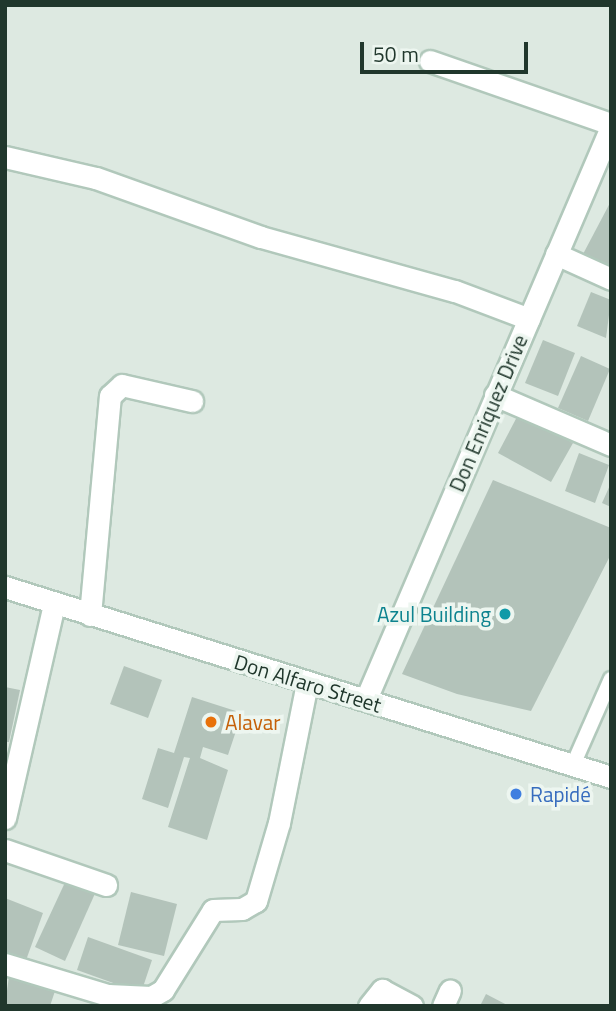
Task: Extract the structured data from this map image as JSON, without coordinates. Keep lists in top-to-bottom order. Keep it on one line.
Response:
{"streets":{"street":["Don Enriquez Drive","Don Alfaro Street"]},"crossings":[["Don Enriquez Drive","Don Alfaro Street"]],"places":["Azul Building","Alavar","Rapidé"],"scale_bar":"50 m"}
